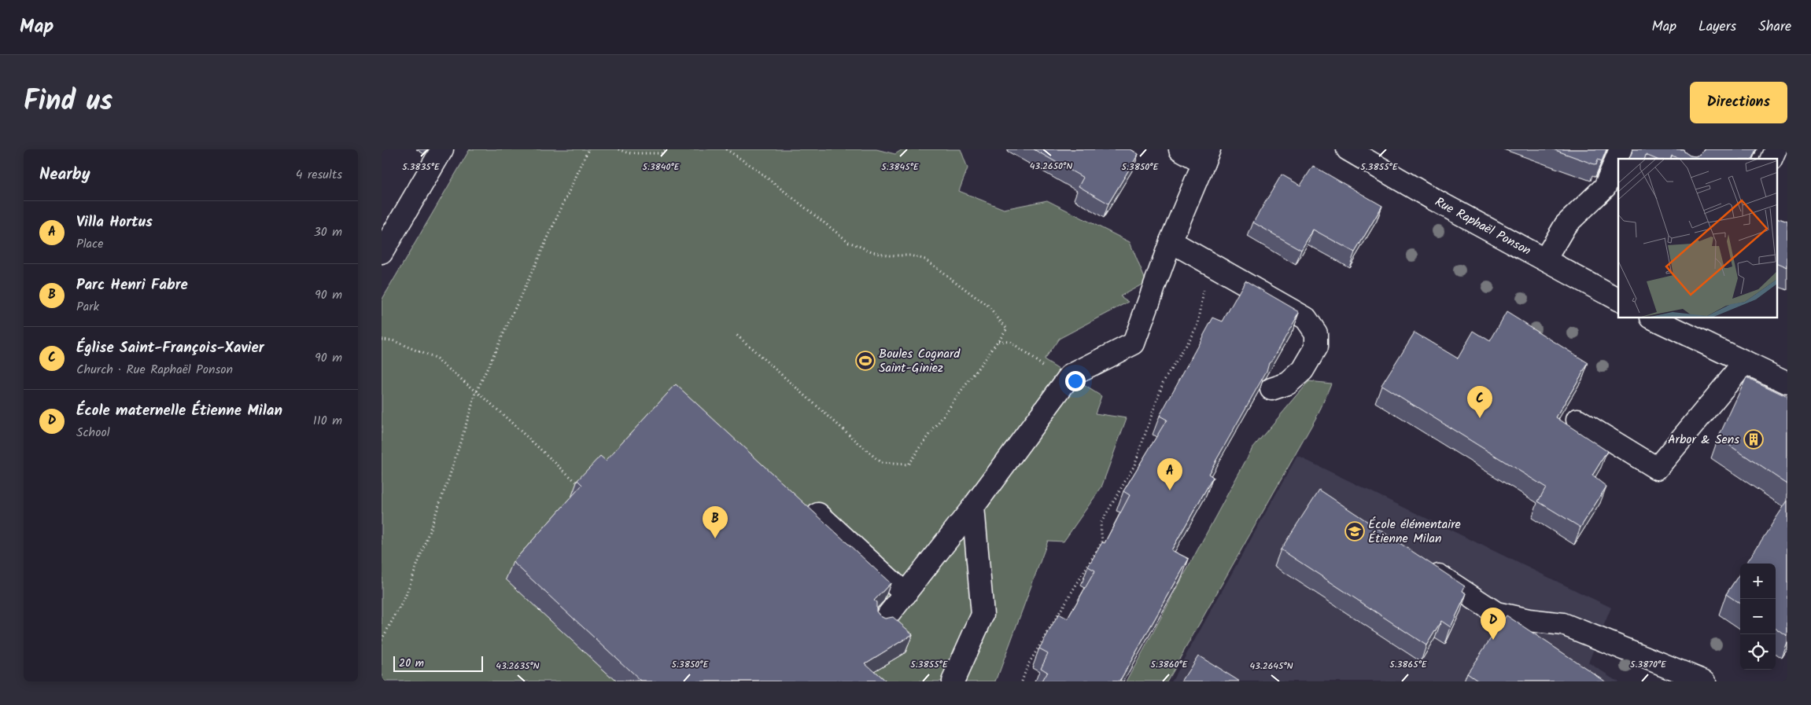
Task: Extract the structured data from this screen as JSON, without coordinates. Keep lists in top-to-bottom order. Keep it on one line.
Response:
{"streets":{"street":["Rue Raphaël Ponson"]},"places":{"sports":["Boules Cognard Saint-Giniez"],"building":["Arbor & Sens"],"school or university":["École élémentaire Étienne Milan"]},"scale_bar":"20 m","page":{"header":"Map","nav":["Map","Layers","Share"],"title":"Find us","buttons":"Directions","heading":["Nearby","4 results"],"list":[{"mark":"A","name":"Villa Hortus","note":"Place","value":"30 m"},{"mark":"B","name":"Parc Henri Fabre","note":"Park","value":"90 m"},{"mark":"C","name":"Église Saint-François-Xavier","note":"Church · Rue Raphaël Ponson","value":"90 m"},{"mark":"D","name":"École maternelle Étienne Milan","note":"School","value":"110 m"}],"pins":["C","A","B","D"],"map_buttons":["+","−"],"scale":"20 m"},"coordinates":["43.2650°N","5.3835°E","5.3840°E","5.3845°E","5.3850°E","5.3855°E","5.3860°E","5.3865°E","5.3870°E","43.2635°N","43.2645°N"]}
